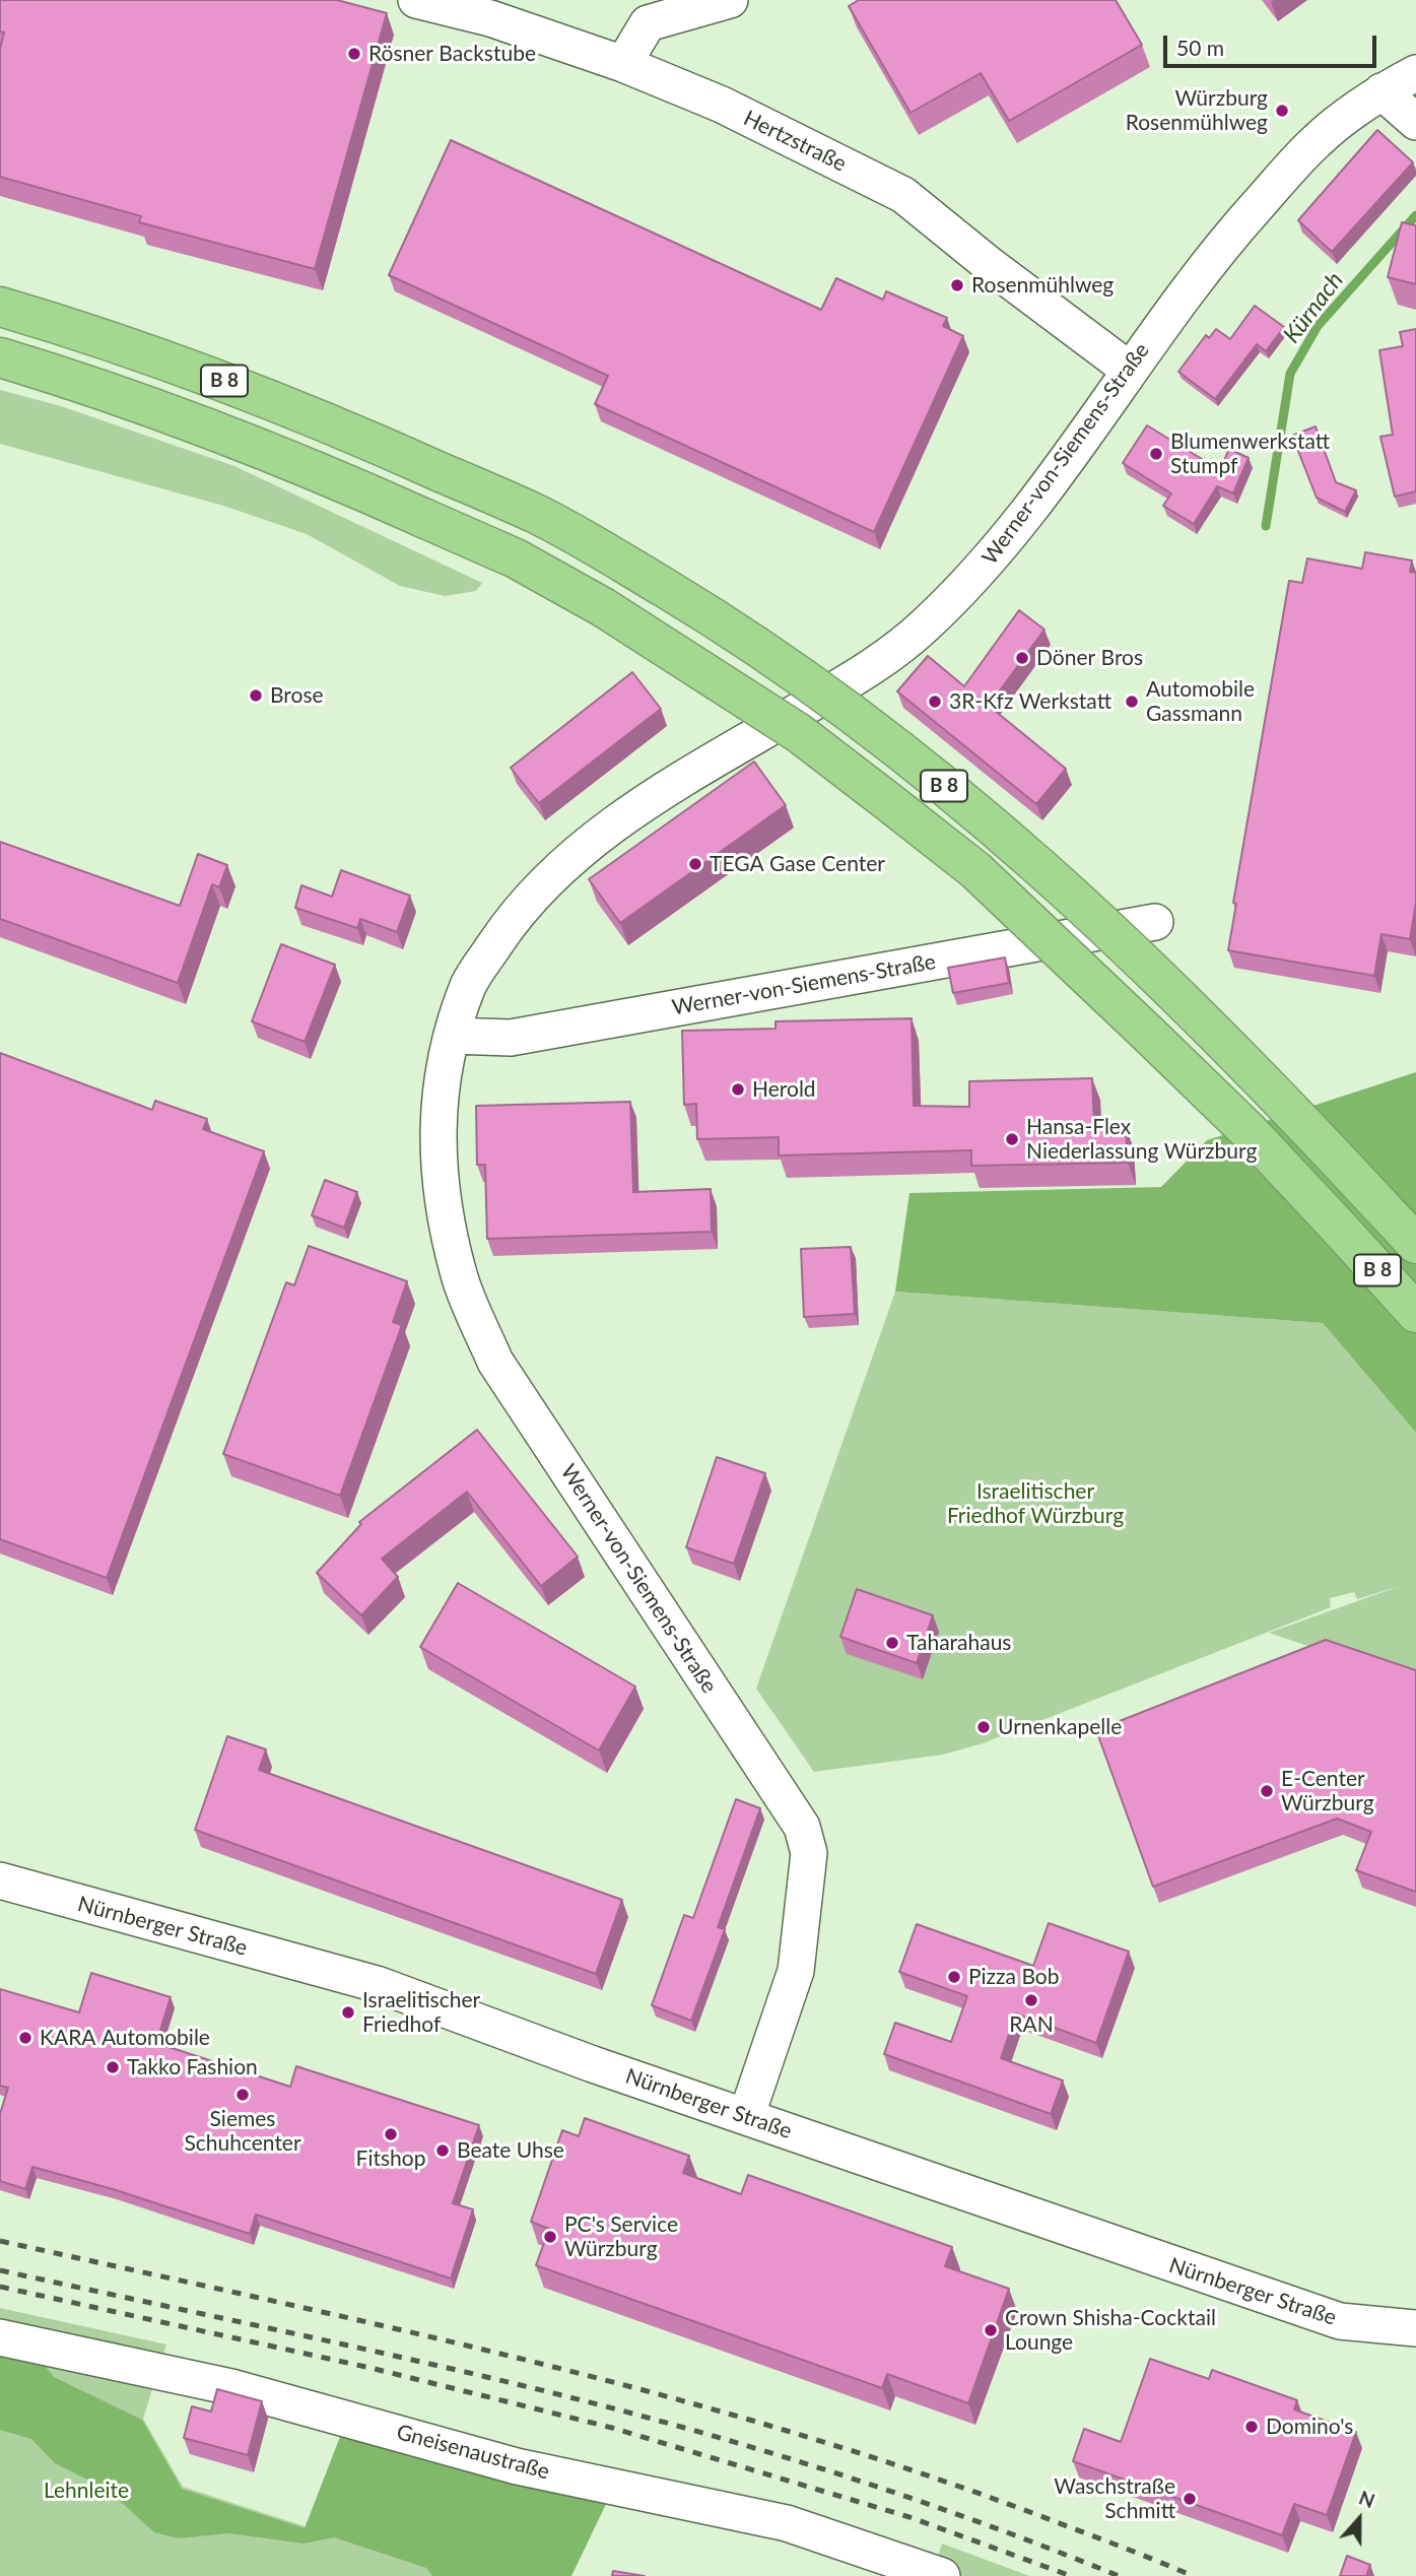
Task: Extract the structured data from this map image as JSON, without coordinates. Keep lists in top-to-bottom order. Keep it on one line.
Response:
{"streets":{"highway":["B 8"],"street":["Hertzstraße","Werner-von-Siemens-Straße","Nürnberger Straße","Gneisenaustraße"]},"crossings":[["Hertzstraße","Werner-von-Siemens-Straße"],["Werner-von-Siemens-Straße","Nürnberger Straße"]],"water":["Kürnach"],"parks":["Israelitischer Friedhof Würzburg","Lehnleite"],"places":["Rösner Backstube","Würzburg Rosenmühlweg","Rosenmühlweg","Blumenwerkstatt Stumpf","Döner Bros","Brose","3R-Kfz Werkstatt","Automobile Gassmann","TEGA Gase Center","Herold","Hansa-Flex Niederlassung Würzburg","Taharahaus","Urnenkapelle","E-Center Würzburg","Pizza Bob","RAN","Israelitischer Friedhof","KARA Automobile","Takko Fashion","Siemes Schuhcenter","Fitshop","Beate Uhse","PC's Service Würzburg","Crown Shisha-Cocktail Lounge","Domino's","Waschstraße Schmitt"],"scale_bar":"50 m","north":"top"}
